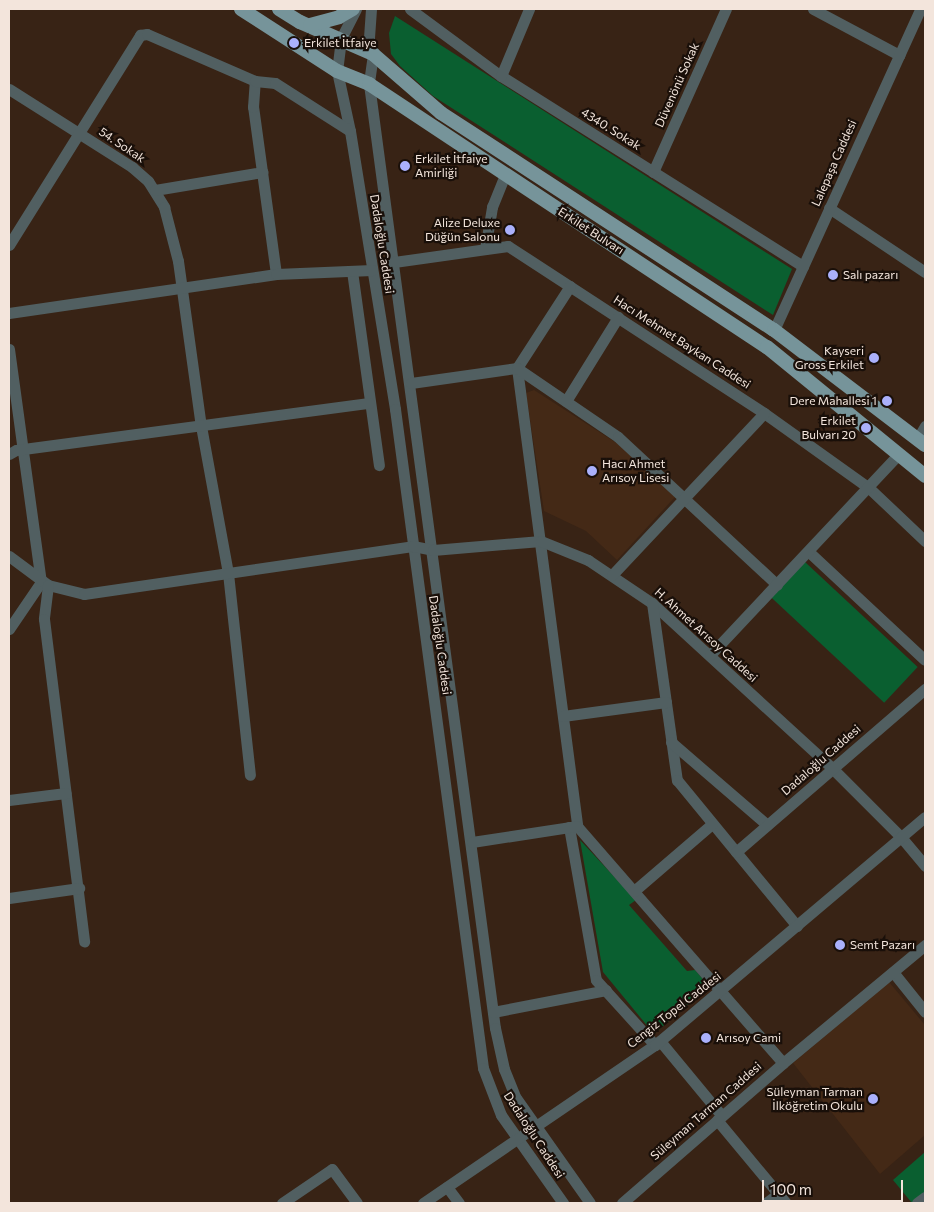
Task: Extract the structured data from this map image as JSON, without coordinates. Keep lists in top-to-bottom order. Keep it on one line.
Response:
{"streets":{"main road":["Erkilet Bulvarı"],"street":["Düvenönü Sokak","4340. Sokak","54. Sokak","Lalepaşa Caddesi","Dadaloğlu Caddesi","Hacı Mehmet Baykan Caddesi","H. Ahmet Arısoy Caddesi","Cengiz Topel Caddesi","Süleyman Tarman Caddesi"]},"crossings":[["Düvenönü Sokak","4340. Sokak"],["4340. Sokak","Lalepaşa Caddesi"],["54. Sokak","H. Ahmet Arısoy Caddesi"],["Lalepaşa Caddesi","Erkilet Bulvarı"],["Erkilet Bulvarı","Dadaloğlu Caddesi"],["Dadaloğlu Caddesi","Hacı Mehmet Baykan Caddesi"],["Dadaloğlu Caddesi","H. Ahmet Arısoy Caddesi"],["Dadaloğlu Caddesi","Cengiz Topel Caddesi"],["H. Ahmet Arısoy Caddesi","Cengiz Topel Caddesi"]],"places":["Erkilet İtfaiye","Erkilet İtfaiye Amirliği","Alize Deluxe Düğün Salonu","Salı pazarı","Kayseri Gross Erkilet","Dere Mahallesi 1","Erkilet Bulvarı 20","Hacı Ahmet Arısoy Lisesi","Semt Pazarı","Arısoy Cami","Süleyman Tarman İlköğretim Okulu"],"scale_bar":"100 m"}
